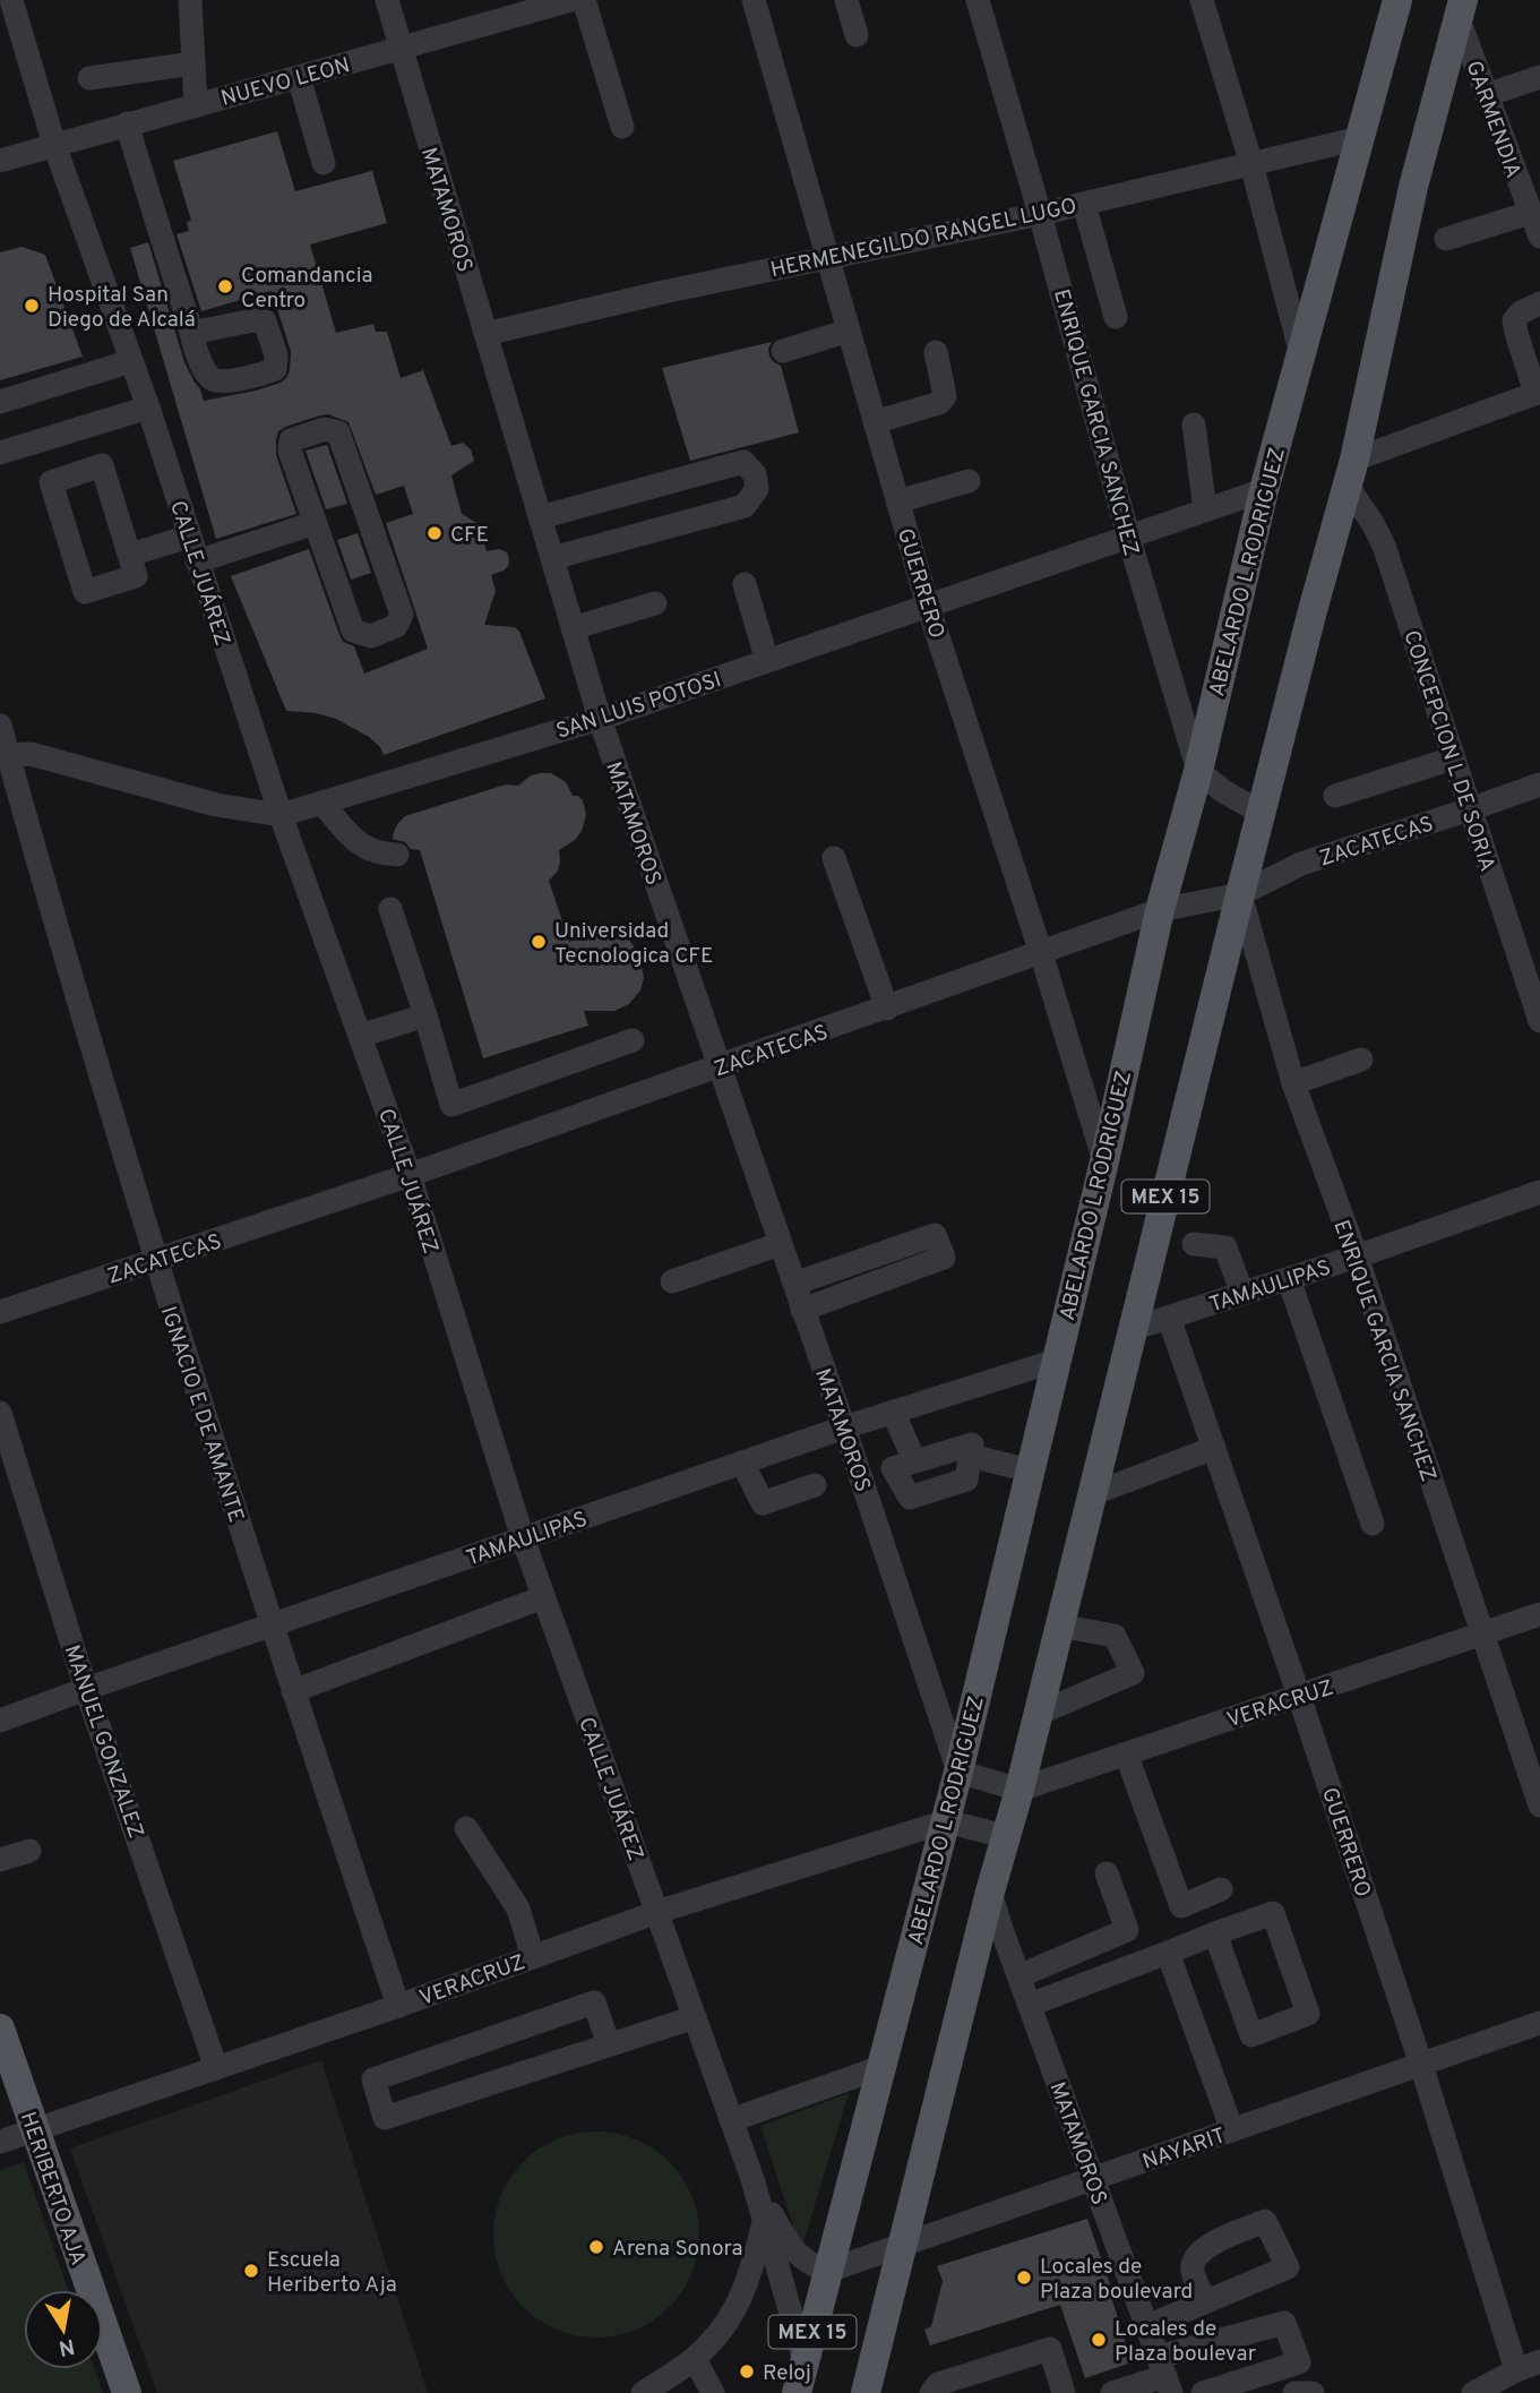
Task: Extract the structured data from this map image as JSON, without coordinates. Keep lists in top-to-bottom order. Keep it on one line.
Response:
{"streets":{"main road":["ABELARDO L RODRIGUEZ","MEX 15","HERIBERTO AJA"],"street":["NUEVO LEON","GARMENDIA","MATAMOROS","HERMENEGILDO RANGEL LUGO","ENRIQUE GARCIA SANCHEZ","CALLE JUÁREZ","GUERRERO","SAN LUIS POTOSI","CONCEPCION L DE SORIA","ZACATECAS","TAMAULIPAS","IGNACIO E DE AMANTE","VERACRUZ","MANUEL GONZALEZ","NAYARIT"]},"crossings":[["NUEVO LEON","MATAMOROS"],["NUEVO LEON","CALLE JUÁREZ"],["GARMENDIA","MEX 15"],["MATAMOROS","HERMENEGILDO RANGEL LUGO"],["MATAMOROS","ABELARDO L RODRIGUEZ"],["MATAMOROS","SAN LUIS POTOSI"],["MATAMOROS","ZACATECAS"],["MATAMOROS","MEX 15"],["MATAMOROS","TAMAULIPAS"],["MATAMOROS","NAYARIT"],["HERMENEGILDO RANGEL LUGO","ENRIQUE GARCIA SANCHEZ"],["HERMENEGILDO RANGEL LUGO","ABELARDO L RODRIGUEZ"],["HERMENEGILDO RANGEL LUGO","GUERRERO"],["ENRIQUE GARCIA SANCHEZ","ABELARDO L RODRIGUEZ"],["ENRIQUE GARCIA SANCHEZ","SAN LUIS POTOSI"],["ENRIQUE GARCIA SANCHEZ","ZACATECAS"],["ENRIQUE GARCIA SANCHEZ","MEX 15"],["ENRIQUE GARCIA SANCHEZ","TAMAULIPAS"],["ENRIQUE GARCIA SANCHEZ","VERACRUZ"],["ABELARDO L RODRIGUEZ","CALLE JUÁREZ"],["ABELARDO L RODRIGUEZ","GUERRERO"],["ABELARDO L RODRIGUEZ","SAN LUIS POTOSI"],["ABELARDO L RODRIGUEZ","ZACATECAS"],["ABELARDO L RODRIGUEZ","TAMAULIPAS"],["ABELARDO L RODRIGUEZ","VERACRUZ"],["ABELARDO L RODRIGUEZ","NAYARIT"],["CALLE JUÁREZ","SAN LUIS POTOSI"],["CALLE JUÁREZ","ZACATECAS"],["CALLE JUÁREZ","TAMAULIPAS"],["CALLE JUÁREZ","VERACRUZ"],["GUERRERO","SAN LUIS POTOSI"],["GUERRERO","ZACATECAS"],["GUERRERO","TAMAULIPAS"],["GUERRERO","VERACRUZ"],["GUERRERO","NAYARIT"],["SAN LUIS POTOSI","IGNACIO E DE AMANTE"],["CONCEPCION L DE SORIA","ZACATECAS"],["CONCEPCION L DE SORIA","MEX 15"],["ZACATECAS","MEX 15"],["ZACATECAS","IGNACIO E DE AMANTE"],["MEX 15","TAMAULIPAS"],["MEX 15","VERACRUZ"],["MEX 15","NAYARIT"],["TAMAULIPAS","IGNACIO E DE AMANTE"],["TAMAULIPAS","MANUEL GONZALEZ"],["IGNACIO E DE AMANTE","VERACRUZ"],["VERACRUZ","MANUEL GONZALEZ"],["VERACRUZ","HERIBERTO AJA"]],"places":["Comandancia Centro","Hospital San Diego de Alcalá","CFE","Universidad Tecnologica CFE","Arena Sonora","Escuela Heriberto Aja","Locales de Plaza boulevard","Locales de Plaza boulevar","Reloj"],"north":"bottom"}
